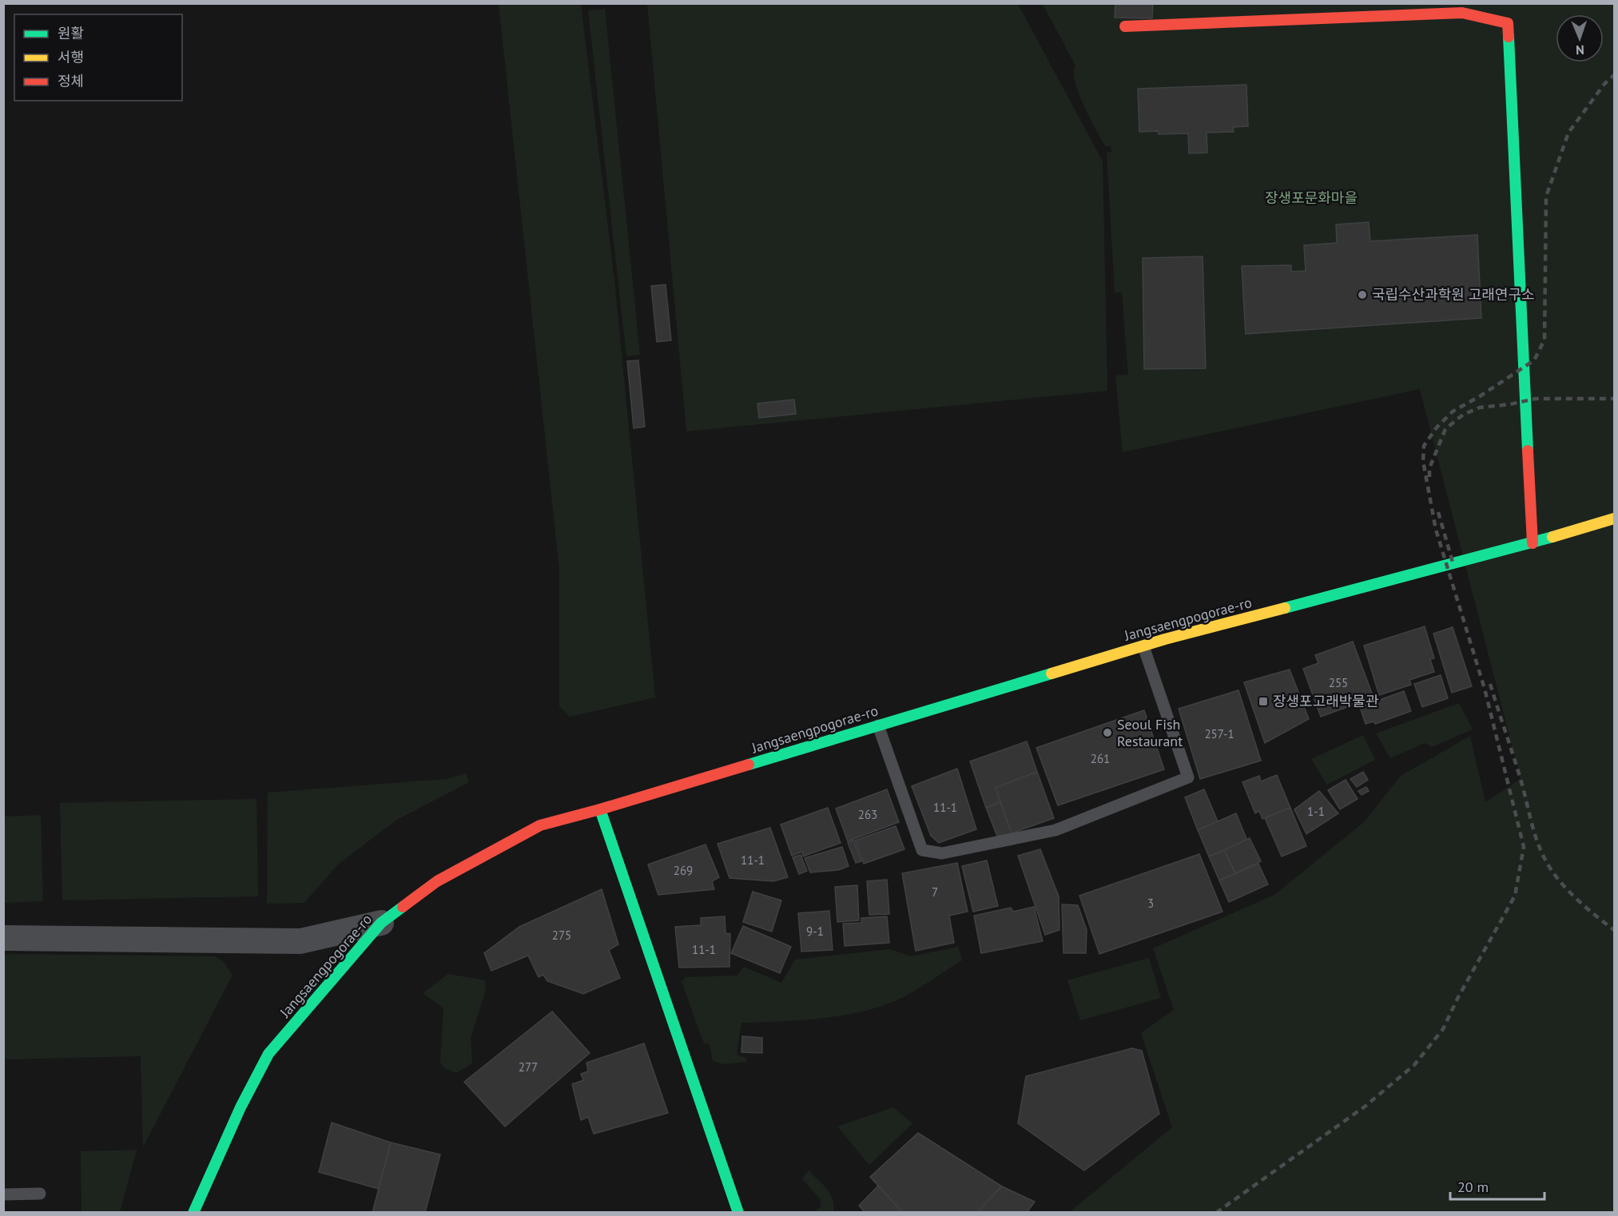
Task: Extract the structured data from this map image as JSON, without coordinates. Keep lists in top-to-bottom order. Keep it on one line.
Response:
{"streets":{"street":["Jangsaengpogorae-ro"]},"parks":["장생포문화마을"],"places":{"other":["국립수산과학원 고래연구소","Seoul Fish Restaurant"],"transit":["장생포고래박물관"]},"house_numbers":["255","257-1","261","11-1","1-1","263","11-1","269","7","3","9-1","275","11-1","277"],"legend":["원활","서행","정체"],"scale_bar":"20 m","north":"bottom"}
